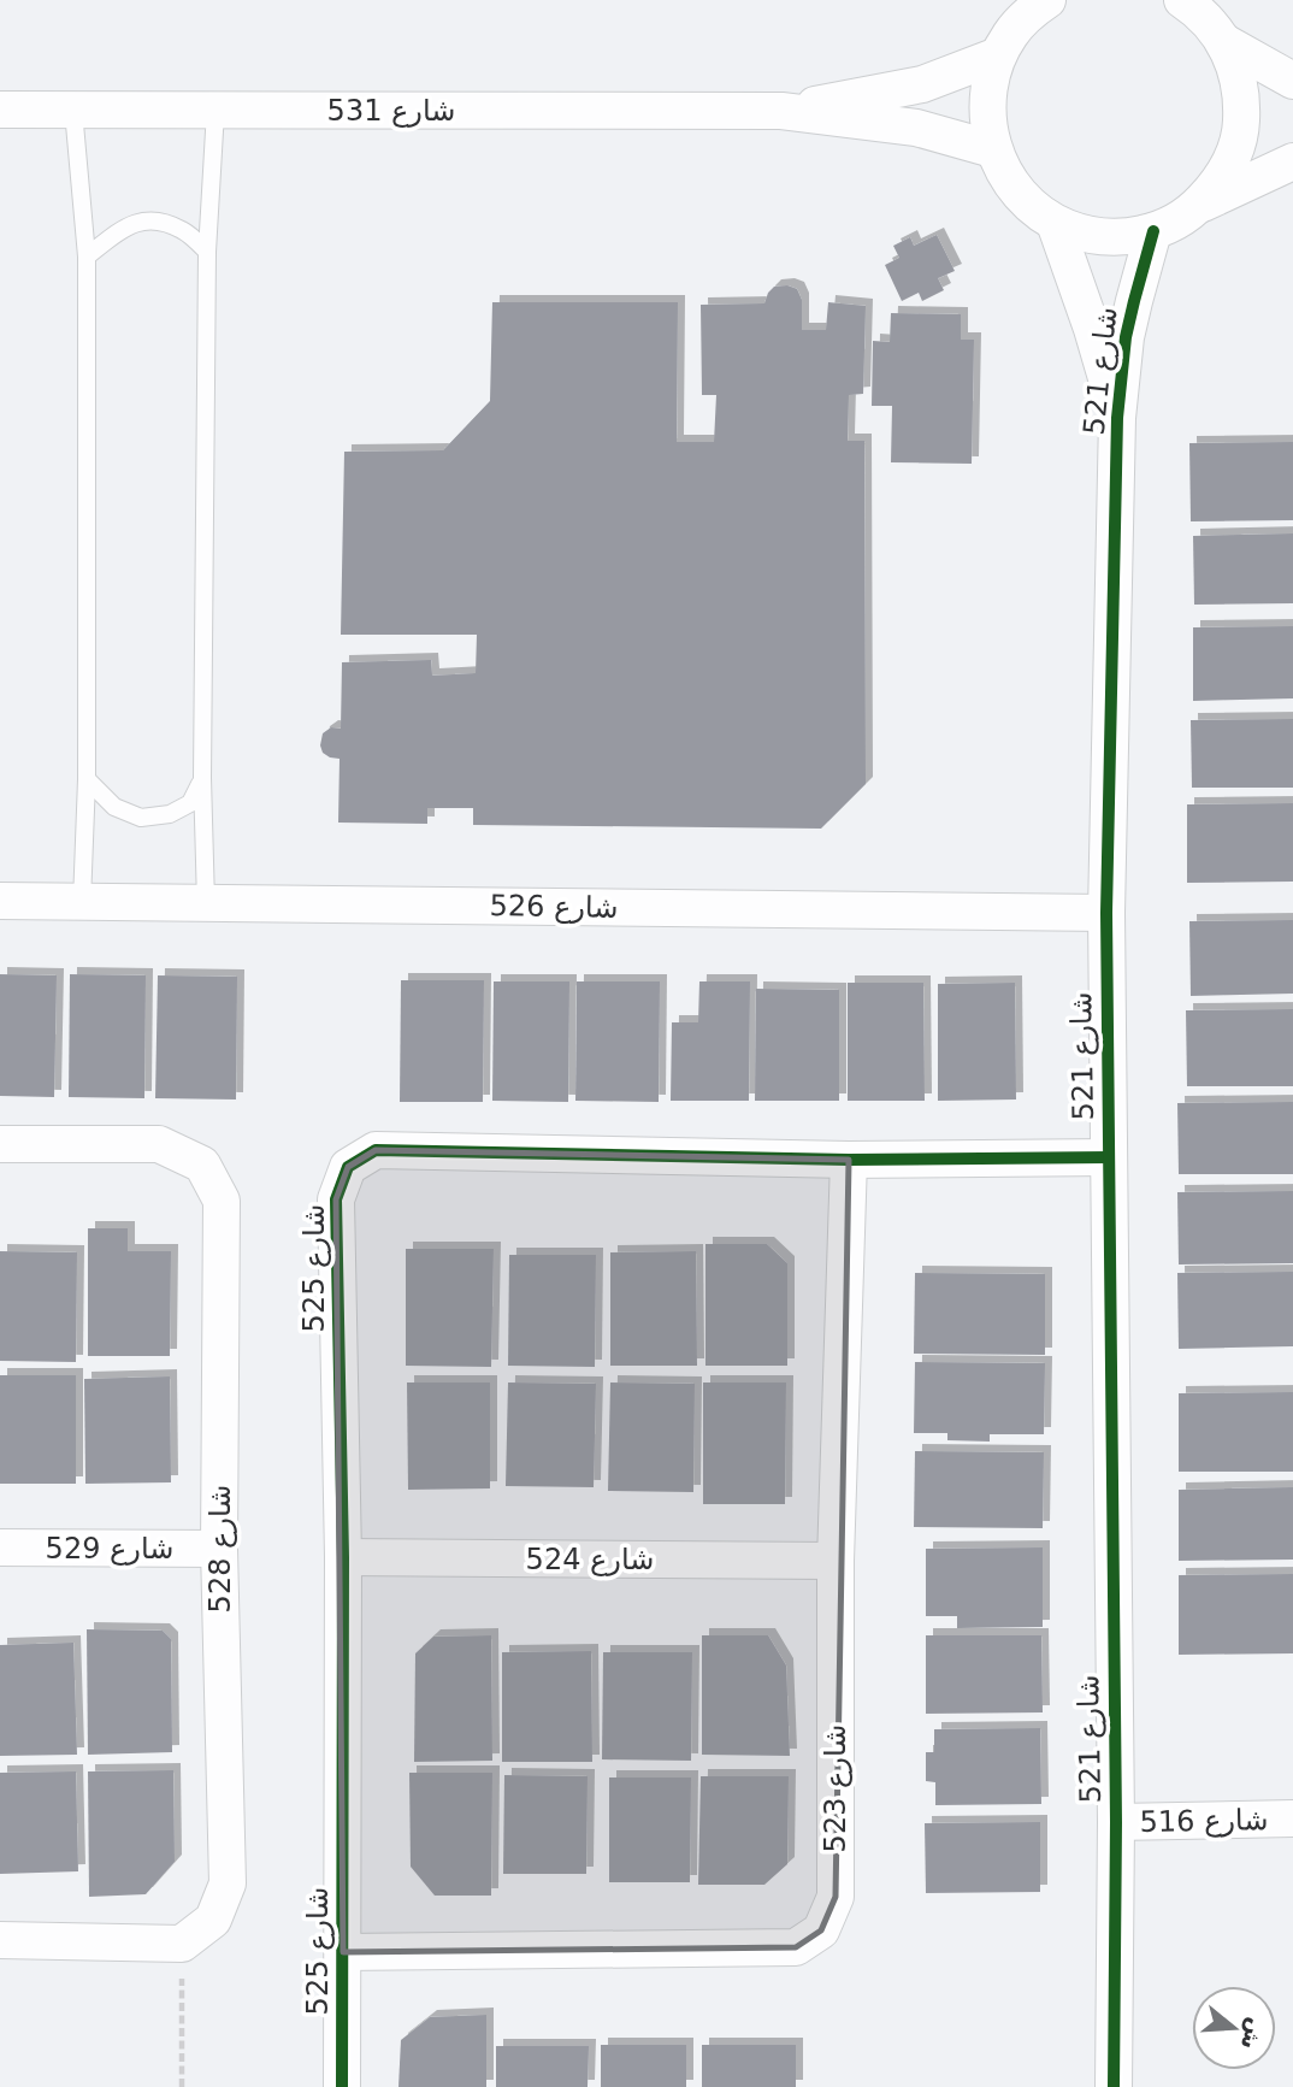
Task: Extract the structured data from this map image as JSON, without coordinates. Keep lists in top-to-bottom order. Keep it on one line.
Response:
{"streets":{"street":["شارع 531","شارع 521","شارع 526","شارع 525","شارع 529","شارع 528","شارع 524","شارع 523","شارع 516"]},"crossings":[["شارع 521","شارع 526"],["شارع 521","شارع 525"],["شارع 521","شارع 516"],["شارع 525","شارع 524"],["شارع 525","شارع 523"],["شارع 529","شارع 528"],["شارع 524","شارع 523"]],"north":"right"}
